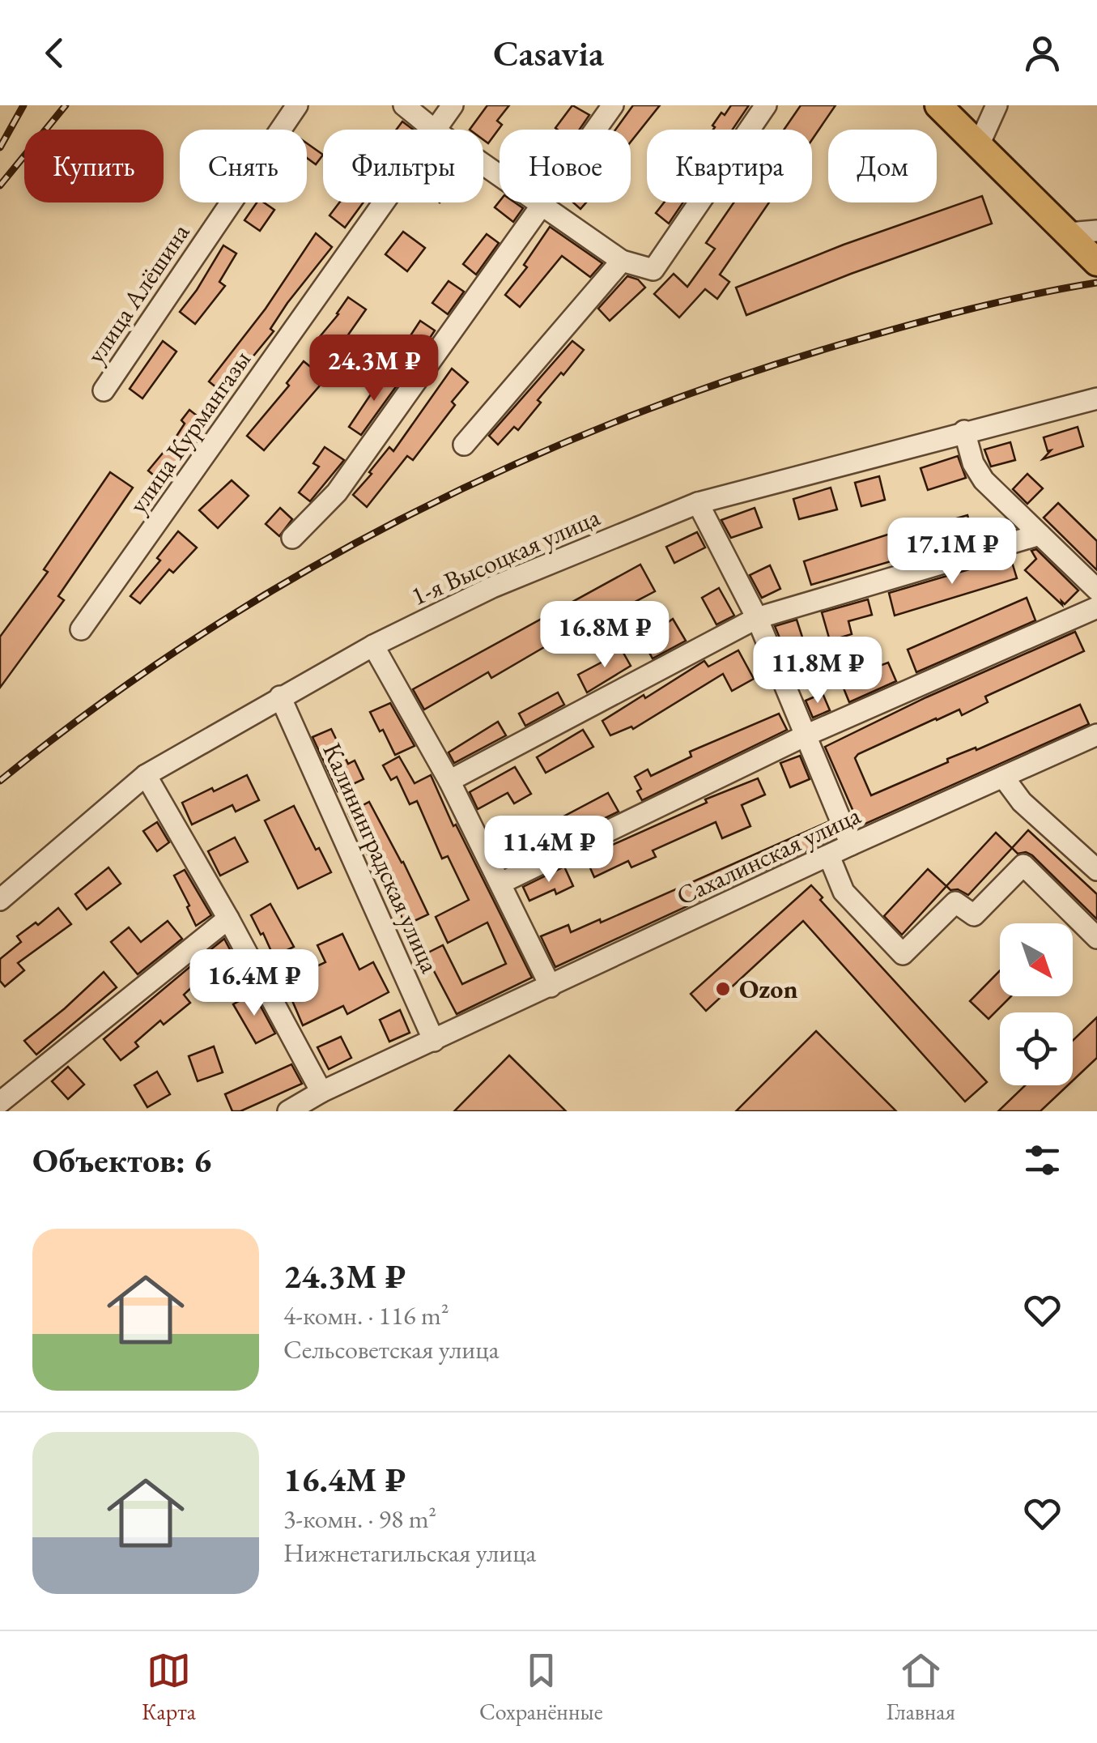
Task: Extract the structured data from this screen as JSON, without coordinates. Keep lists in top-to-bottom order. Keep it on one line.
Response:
{"streets":{"street":["улица Алёшина","улица Курмангазы","1-я Высоцкая улица","Сахалинская улица","Калининградская улица"]},"crossings":[["1-я Высоцкая улица","Калининградская улица"],["Сахалинская улица","Калининградская улица"]],"places":["Ozon"],"north":"bottom right","page":{"header":"Casavia","chip":["Купить","Снять","Фильтры","Новое","Квартира","Дом"],"price":["24.3M ₽","17.1M ₽","16.8M ₽","11.8M ₽","11.4M ₽","16.4M ₽"],"heading":"Объектов: 6","list":[{"name":"24.3M ₽","note":"4-комн. · 116 m² · Сельсоветская улица"},{"name":"16.4M ₽","note":"3-комн. · 98 m² · Нижнетагильская улица"}],"tabs":["Карта","Сохранённые","Главная"]}}
